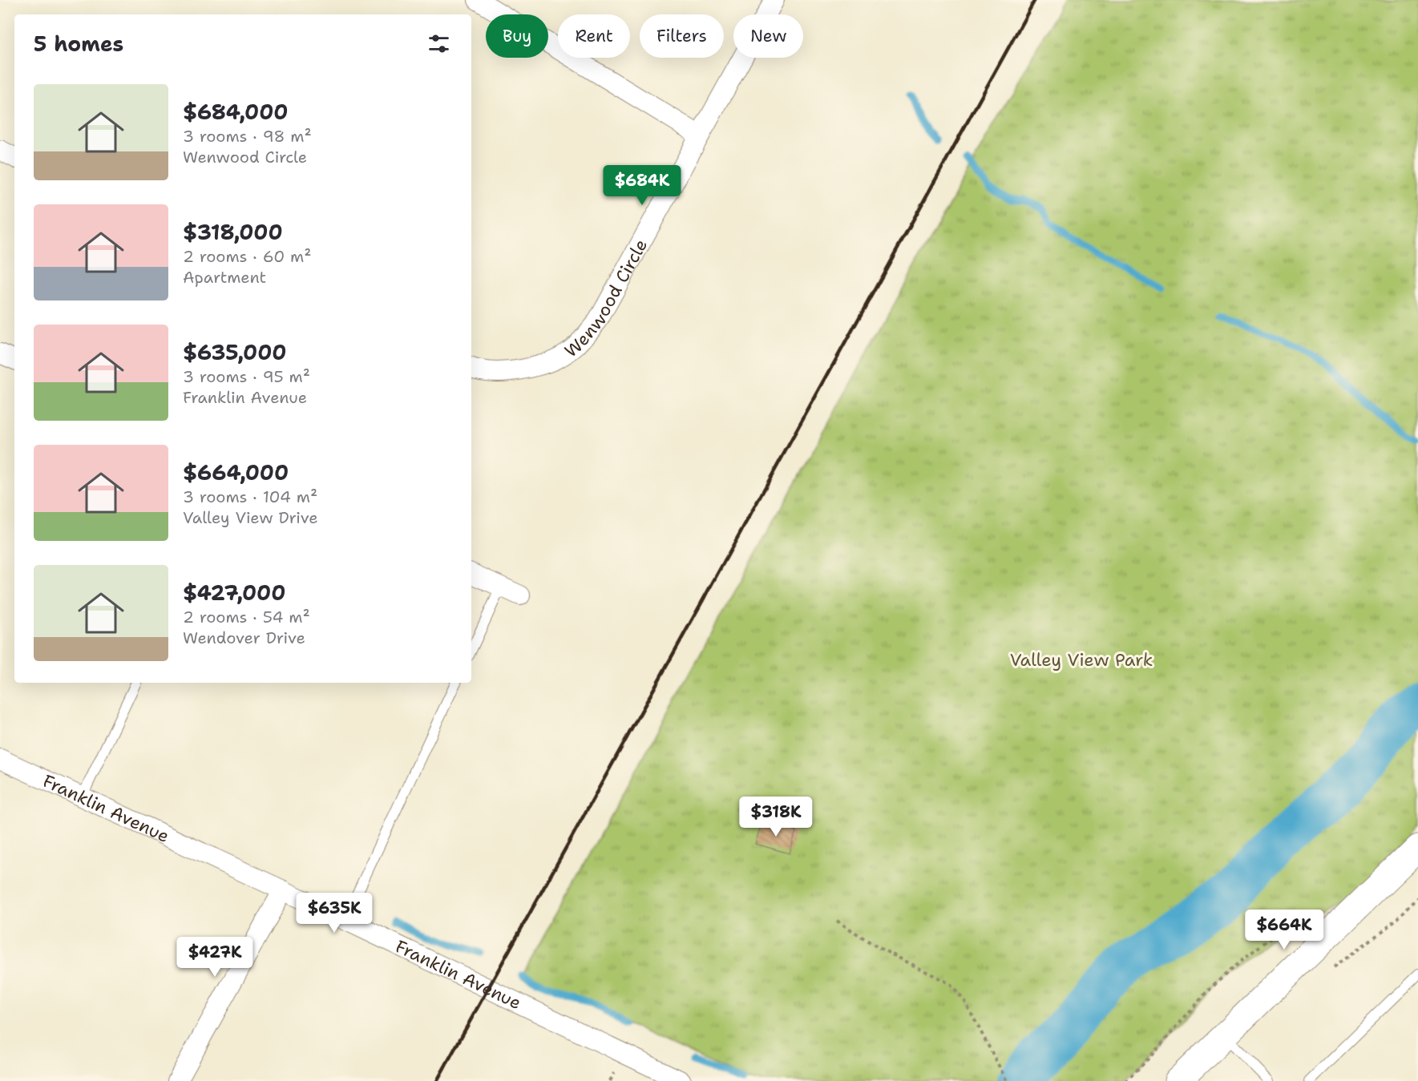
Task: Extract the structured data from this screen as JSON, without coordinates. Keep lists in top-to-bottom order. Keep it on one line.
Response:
{"streets":{"street":["Wenwood Circle","Franklin Avenue"]},"parks":["Valley View Park"],"page":{"chip":["Buy","Rent","Filters","New"],"heading":"5 homes","list":[{"name":"$684,000","note":"3 rooms · 98 m² · Wenwood Circle"},{"name":"$318,000","note":"2 rooms · 60 m² · Apartment"},{"name":"$635,000","note":"3 rooms · 95 m² · Franklin Avenue"},{"name":"$664,000","note":"3 rooms · 104 m² · Valley View Drive"},{"name":"$427,000","note":"2 rooms · 54 m² · Wendover Drive"}],"price":["$684K","$318K","$635K","$664K","$427K"]}}
